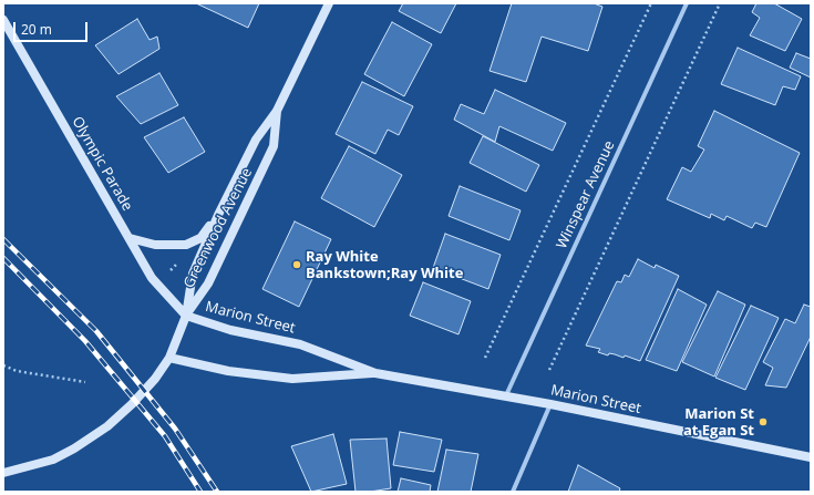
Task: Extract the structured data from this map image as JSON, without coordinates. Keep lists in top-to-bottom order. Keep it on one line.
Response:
{"streets":{"main road":["Olympic Parade","Greenwood Avenue","Marion Street"],"street":["Winspear Avenue"]},"crossings":[["Olympic Parade","Greenwood Avenue"],["Olympic Parade","Marion Street"],["Winspear Avenue","Marion Street"],["Greenwood Avenue","Marion Street"]],"places":["Ray White Bankstown;Ray White","Marion St at Egan St"],"scale_bar":"20 m"}
